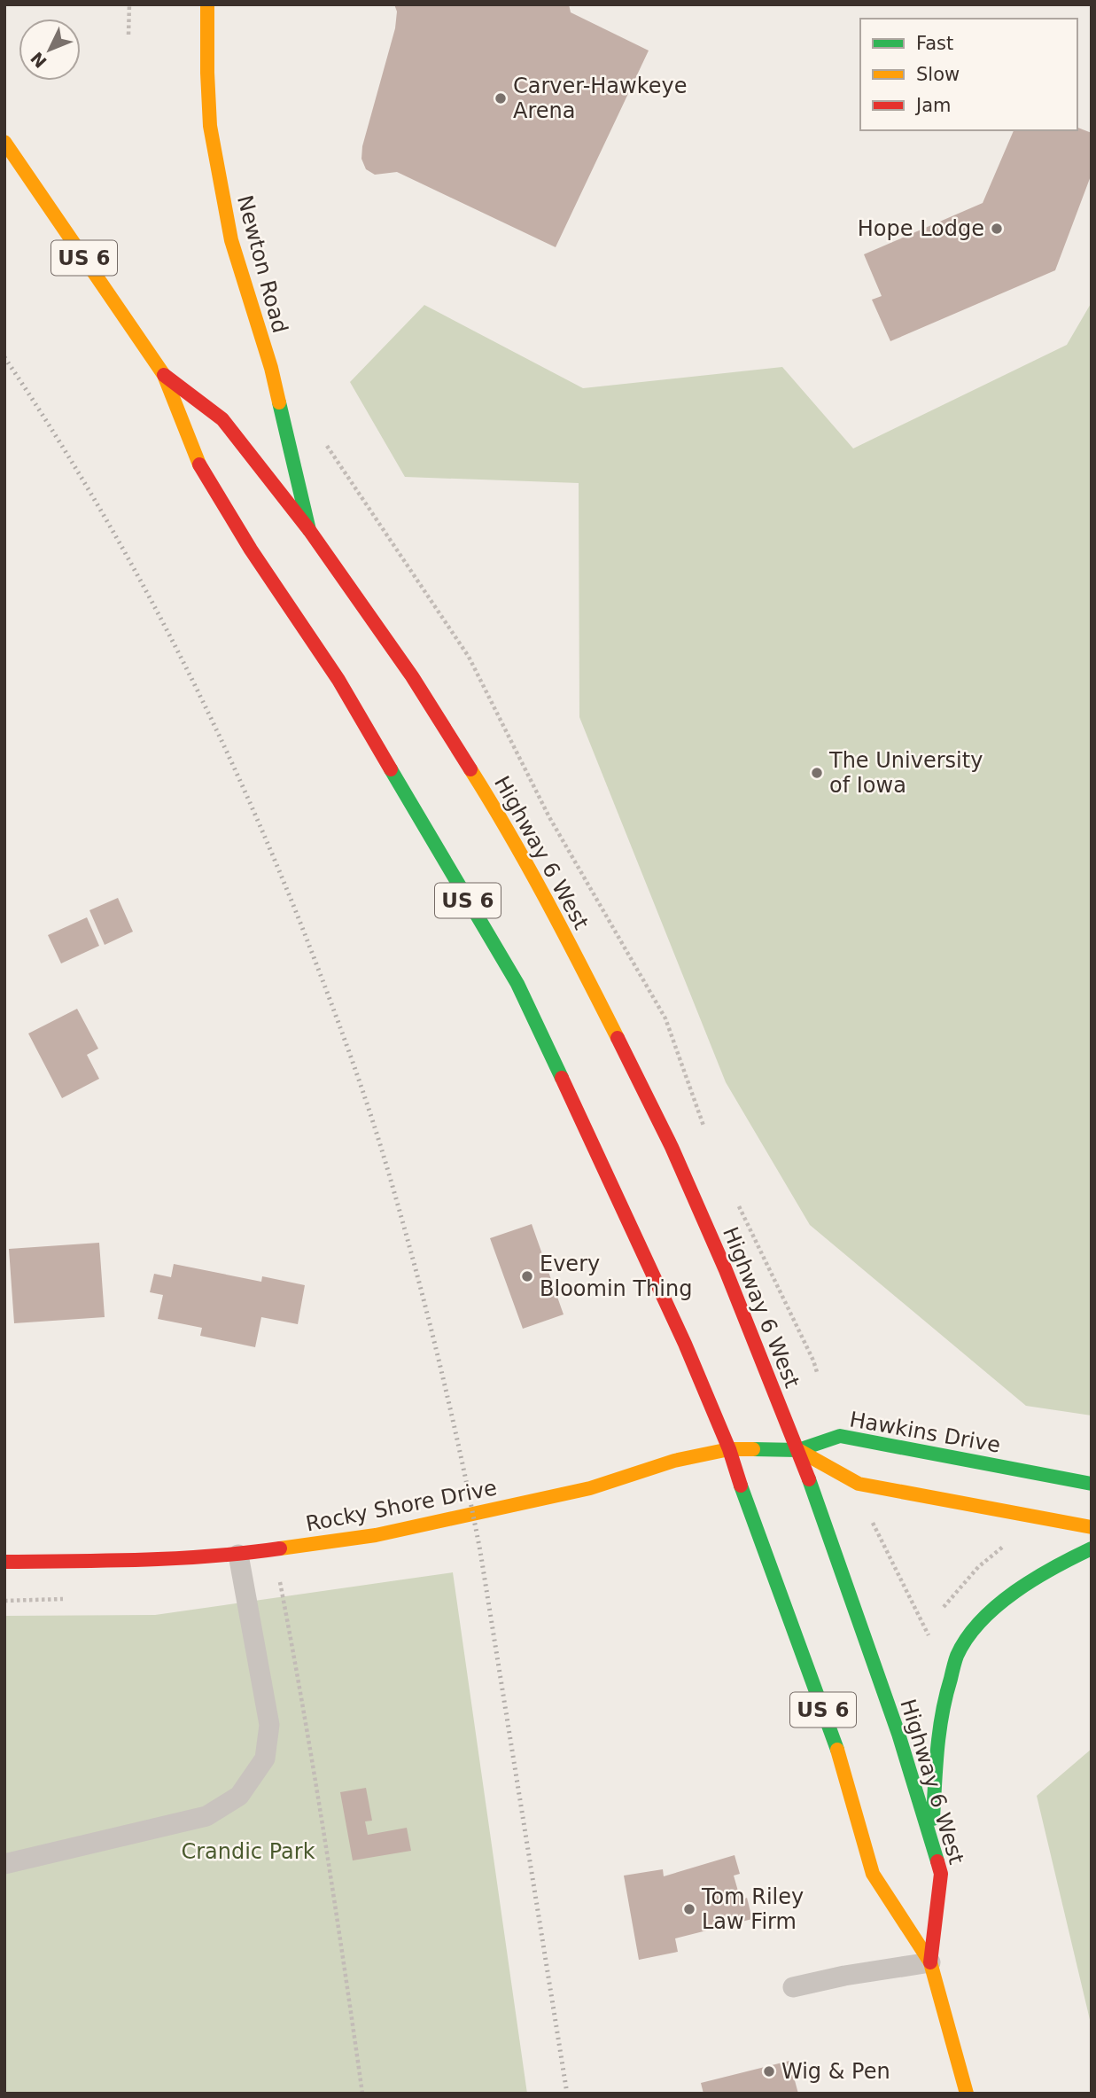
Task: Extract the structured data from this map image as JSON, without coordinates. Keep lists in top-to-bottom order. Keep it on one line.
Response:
{"streets":{"main road":["US 6","Newton Road","Highway 6 West","Hawkins Drive","Rocky Shore Drive"]},"crossings":[["US 6","Highway 6 West"],["Newton Road","Highway 6 West"],["Highway 6 West","Hawkins Drive"],["Highway 6 West","Rocky Shore Drive"],["Hawkins Drive","Rocky Shore Drive"]],"parks":["Crandic Park"],"places":["Carver-Hawkeye Arena","Hope Lodge","The University of Iowa","Every Bloomin Thing","Tom Riley Law Firm","Wig & Pen"],"legend":["Fast","Slow","Jam"],"north":"bottom left"}
